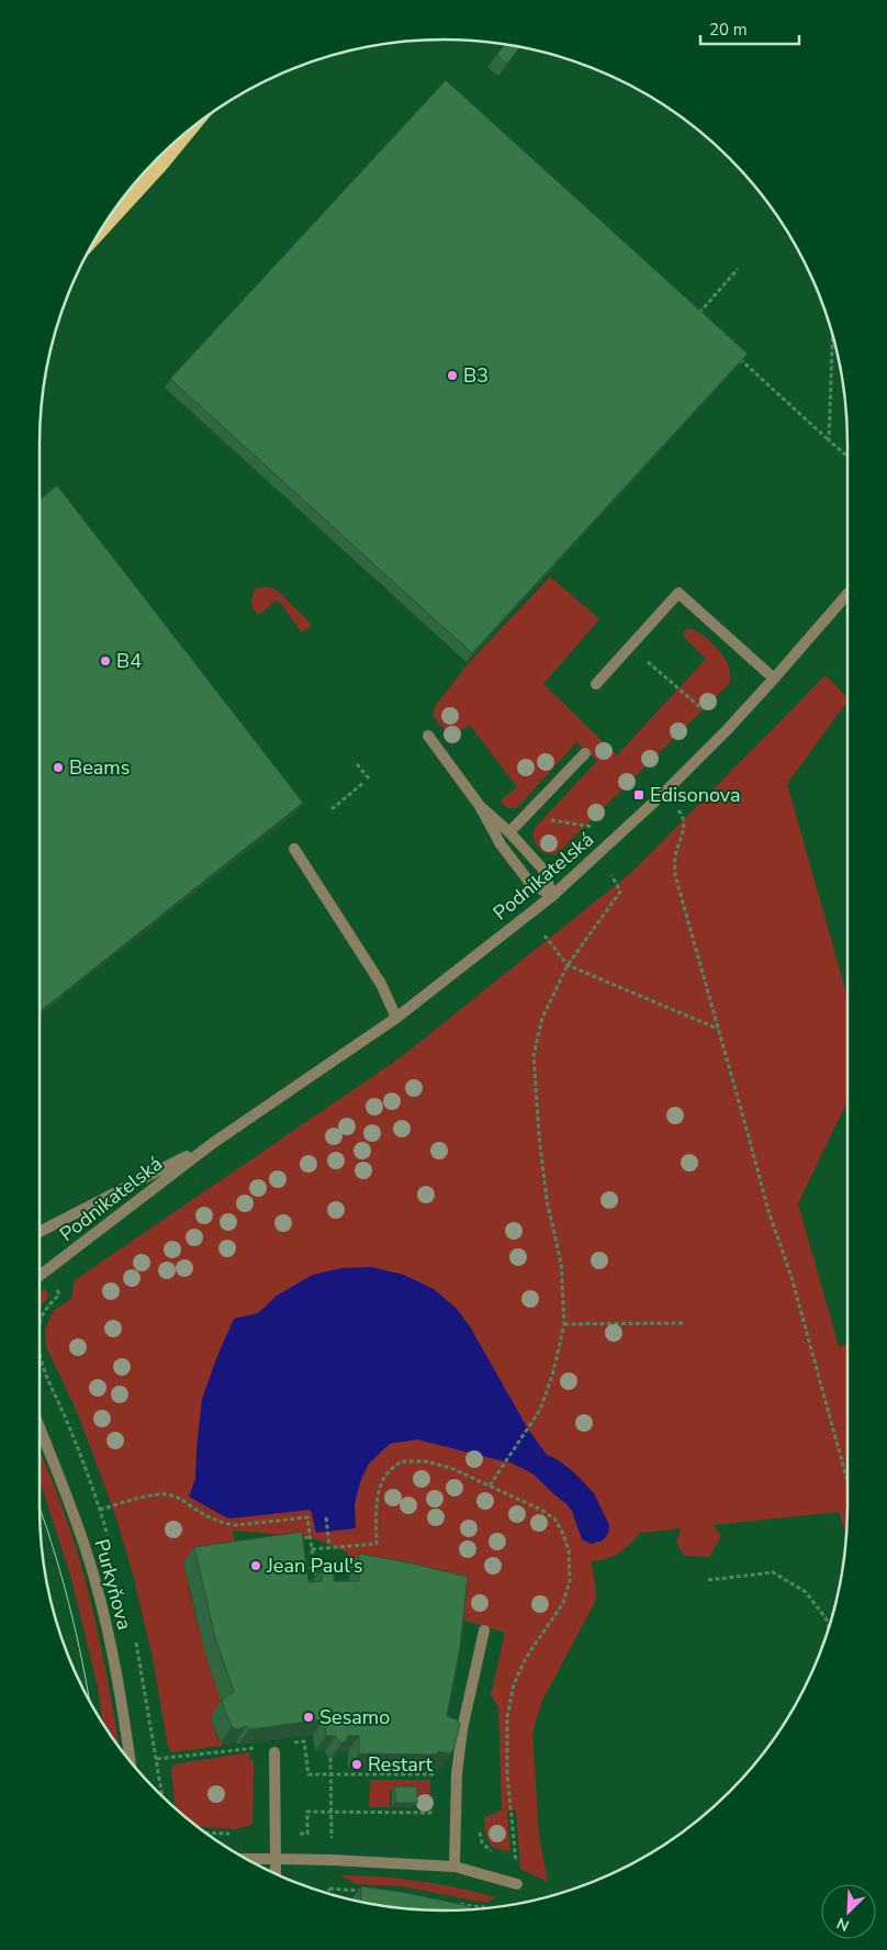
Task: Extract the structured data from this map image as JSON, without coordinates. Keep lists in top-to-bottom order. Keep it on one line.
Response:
{"streets":{"street":["Podnikatelská","Purkyňova"]},"places":{"other":["B3","B4","Beams","Jean Paul's","Sesamo","Restart"],"transit":["Edisonova"]},"scale_bar":"20 m","north":"bottom left"}
